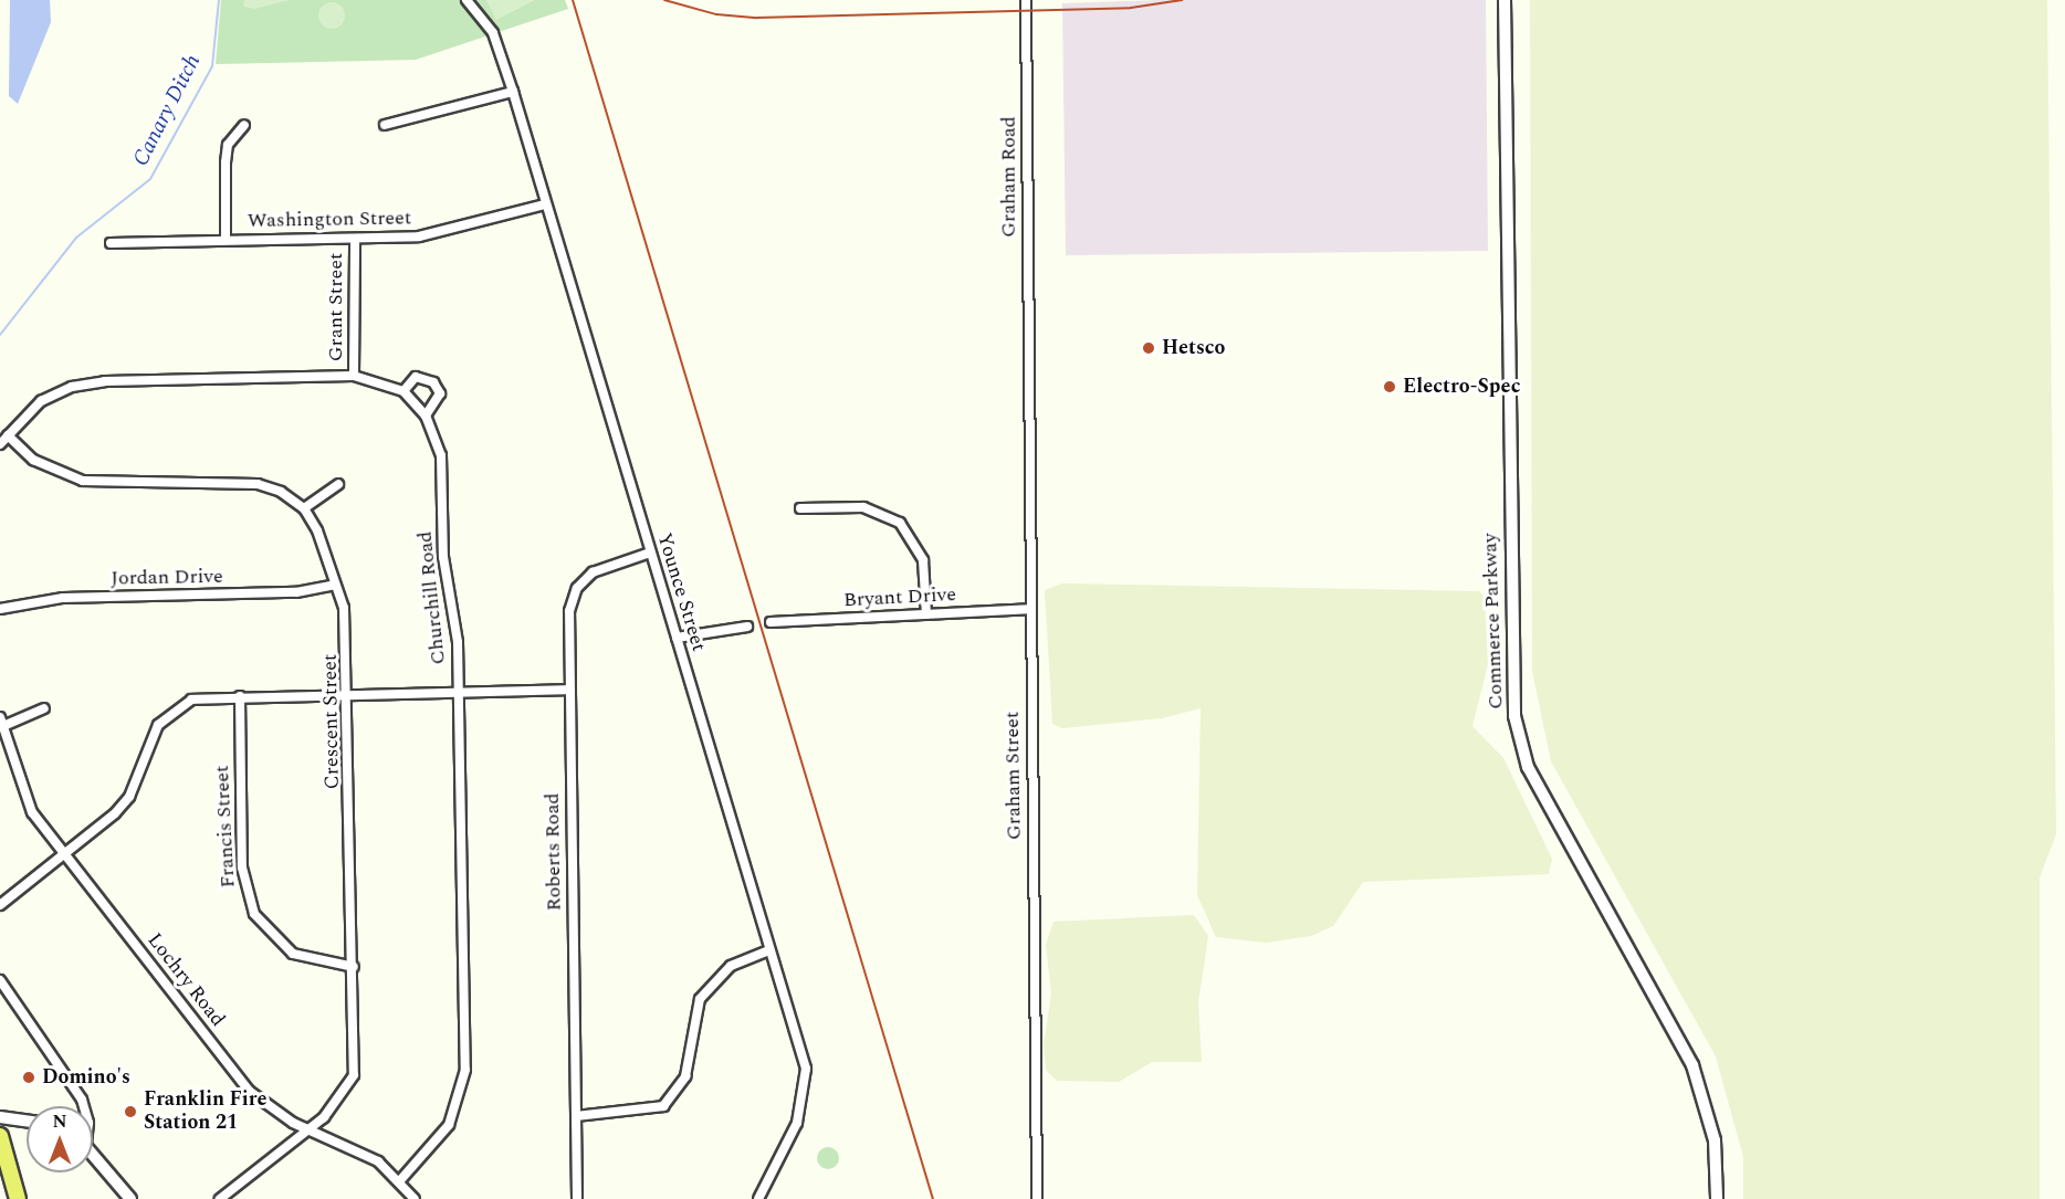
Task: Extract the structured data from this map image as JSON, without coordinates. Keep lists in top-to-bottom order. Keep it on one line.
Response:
{"streets":{"street":["Graham Road","Washington Street","Grant Street","Jordan Drive","Younce Street","Churchill Road","Bryant Drive","Commerce Parkway","Crescent Street","Graham Street","Francis Street","Roberts Road","Lochry Road"]},"crossings":[["Graham Road","Graham Street"],["Washington Street","Grant Street"],["Washington Street","Younce Street"],["Grant Street","Churchill Road"],["Jordan Drive","Crescent Street"],["Younce Street","Roberts Road"],["Churchill Road","Lochry Road"],["Bryant Drive","Graham Street"],["Crescent Street","Francis Street"],["Crescent Street","Lochry Road"]],"water":["Canary Ditch"],"places":["Hetsco","Electro-Spec","Domino's","Franklin Fire Station 21"],"north":"top"}
